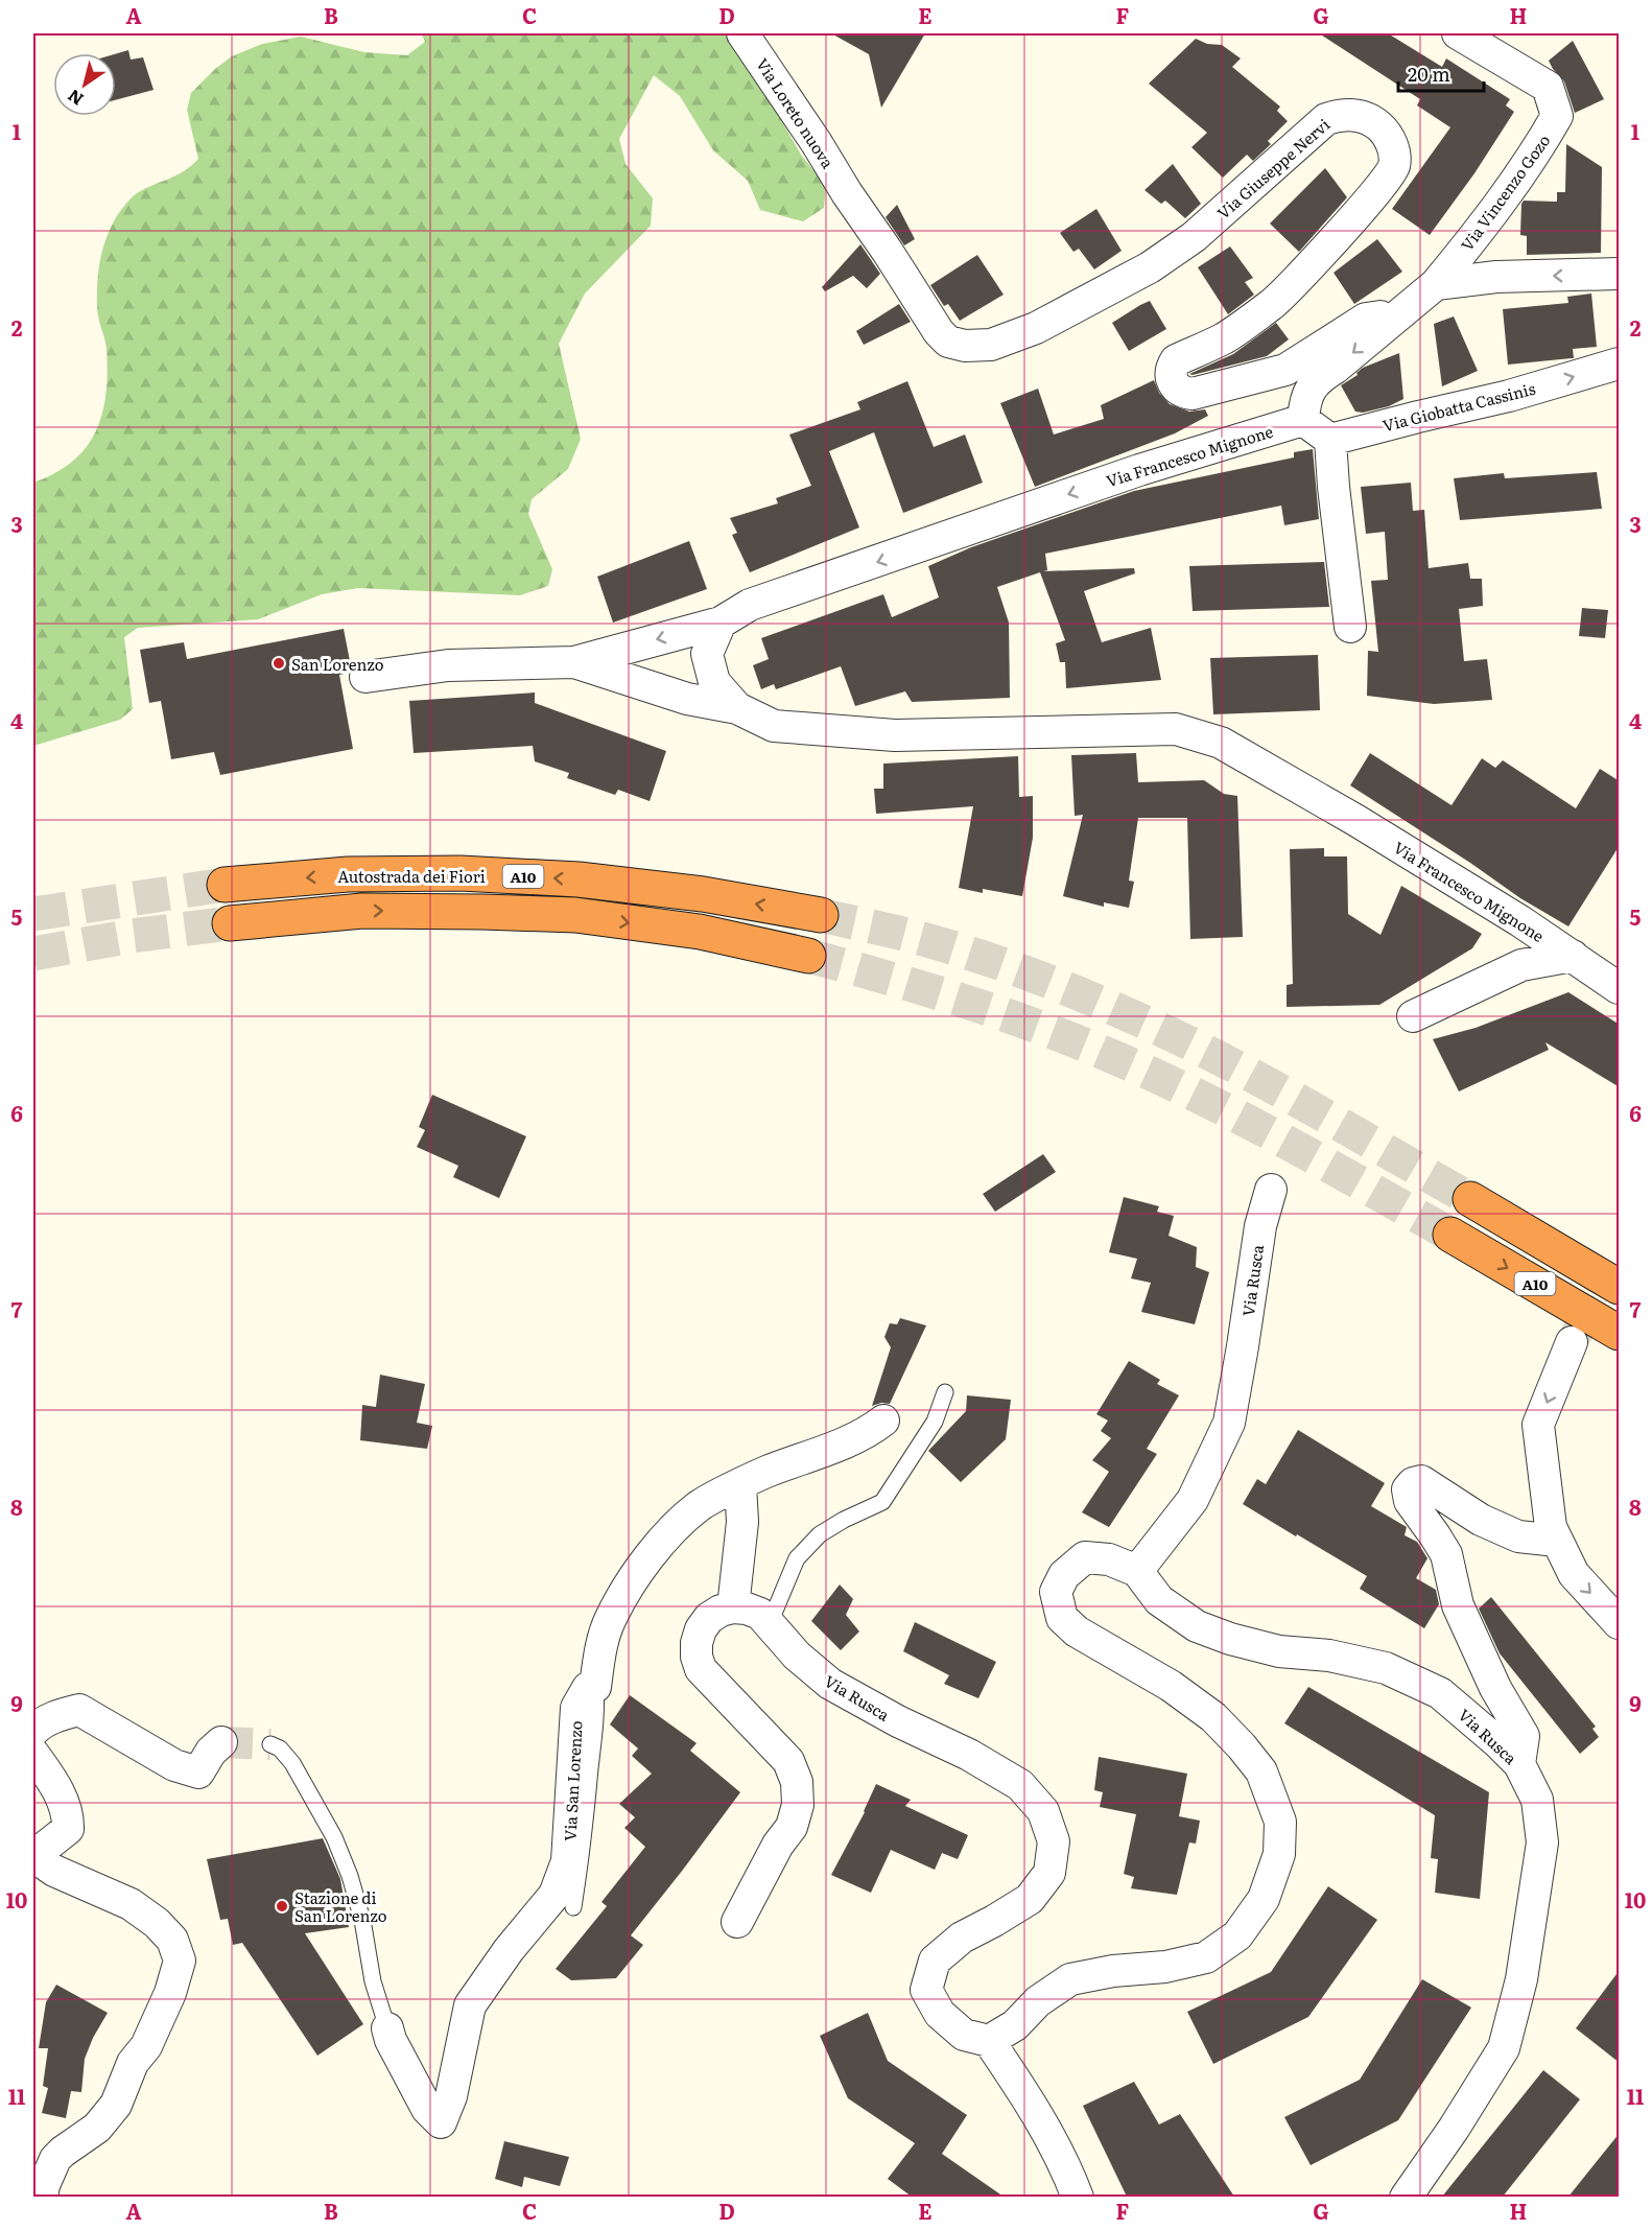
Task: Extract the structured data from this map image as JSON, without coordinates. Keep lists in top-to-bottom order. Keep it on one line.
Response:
{"streets":{"highway":["Autostrada dei Fiori","A10"],"street":["Via Loreto nuova","Via Giuseppe Nervi","Via Vincenzo Gozo","Via Giobatta Cassinis","Via Francesco Mignone","Via Rusca","Via San Lorenzo"]},"crossings":[["Via Loreto nuova","Via Giuseppe Nervi"]],"places":["San Lorenzo","Stazione di San Lorenzo"],"scale_bar":"20 m","north":"bottom left","grid":{"columns":["A","B","C","D","E","F","G","H"],"rows":["1","2","3","4","5","6","7","8","9","10","11"]}}
